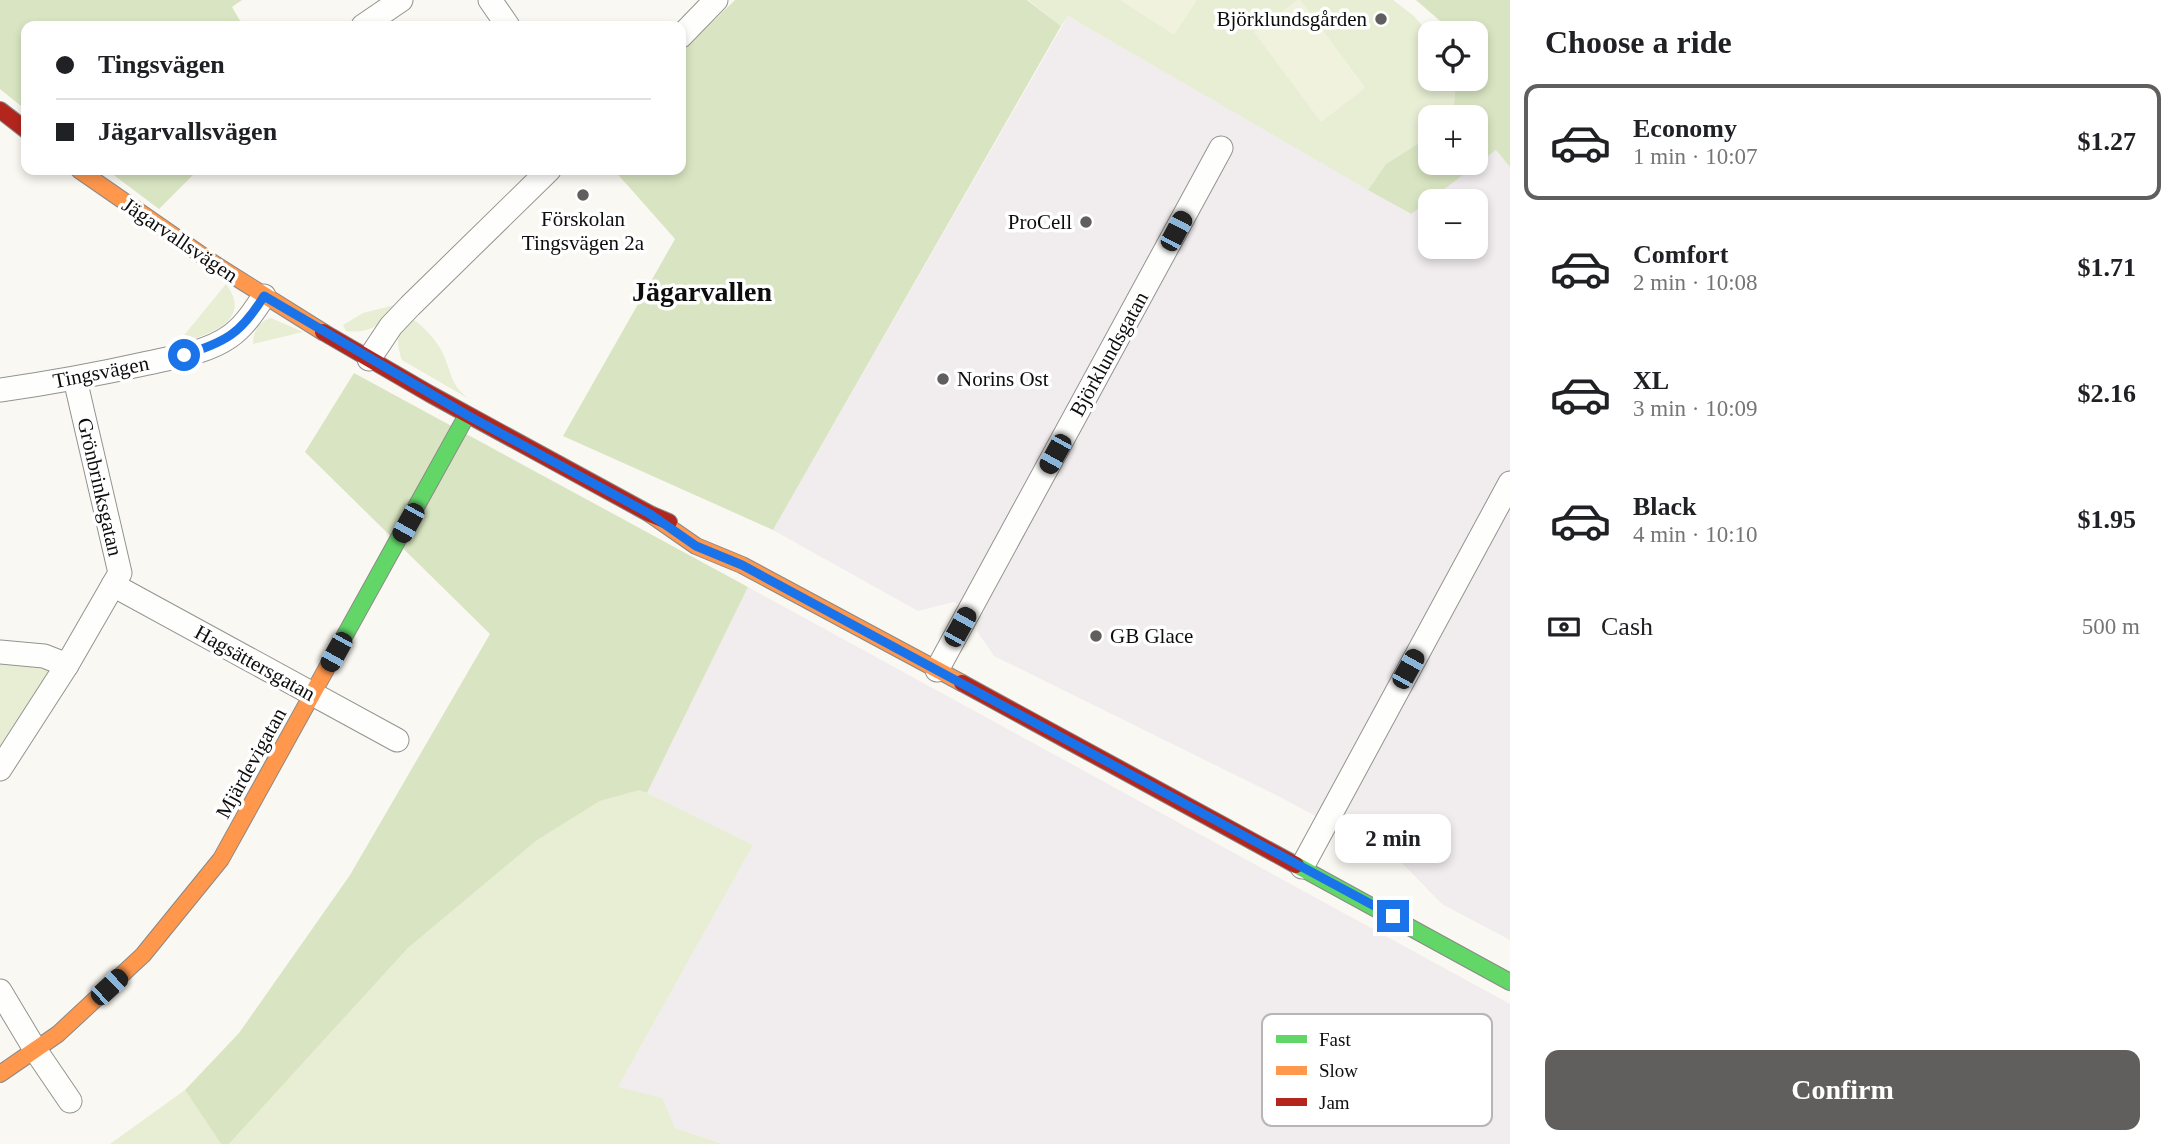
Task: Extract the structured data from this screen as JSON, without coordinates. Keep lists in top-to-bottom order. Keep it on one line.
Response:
{"streets":{"street":["Jägarvallsvägen","Björklundsgatan","Tingsvägen","Grönbrinksgatan","Hagsättersgatan","Mjärdevigatan"]},"crossings":[["Jägarvallsvägen","Björklundsgatan"],["Jägarvallsvägen","Tingsvägen"],["Jägarvallsvägen","Mjärdevigatan"],["Tingsvägen","Grönbrinksgatan"],["Grönbrinksgatan","Hagsättersgatan"],["Hagsättersgatan","Mjärdevigatan"]],"districts":["Jägarvallen"],"places":["Björklundsgården","Förskolan Tingsvägen 2a","ProCell","Norins Ost","GB Glace"],"legend":["Fast","Slow","Jam"],"page":{"heading":"Choose a ride","map_buttons":["+","−"],"banner":["Tingsvägen","Jägarvallsvägen"],"list":[{"name":"Economy","note":"1 min · 10:07","value":"$1.27"},{"name":"Comfort","note":"2 min · 10:08","value":"$1.71"},{"name":"XL","note":"3 min · 10:09","value":"$2.16"},{"name":"Black","note":"4 min · 10:10","value":"$1.95"}],"pay":["Cash","500 m"],"bubble":"2 min","buttons":"Confirm"}}
